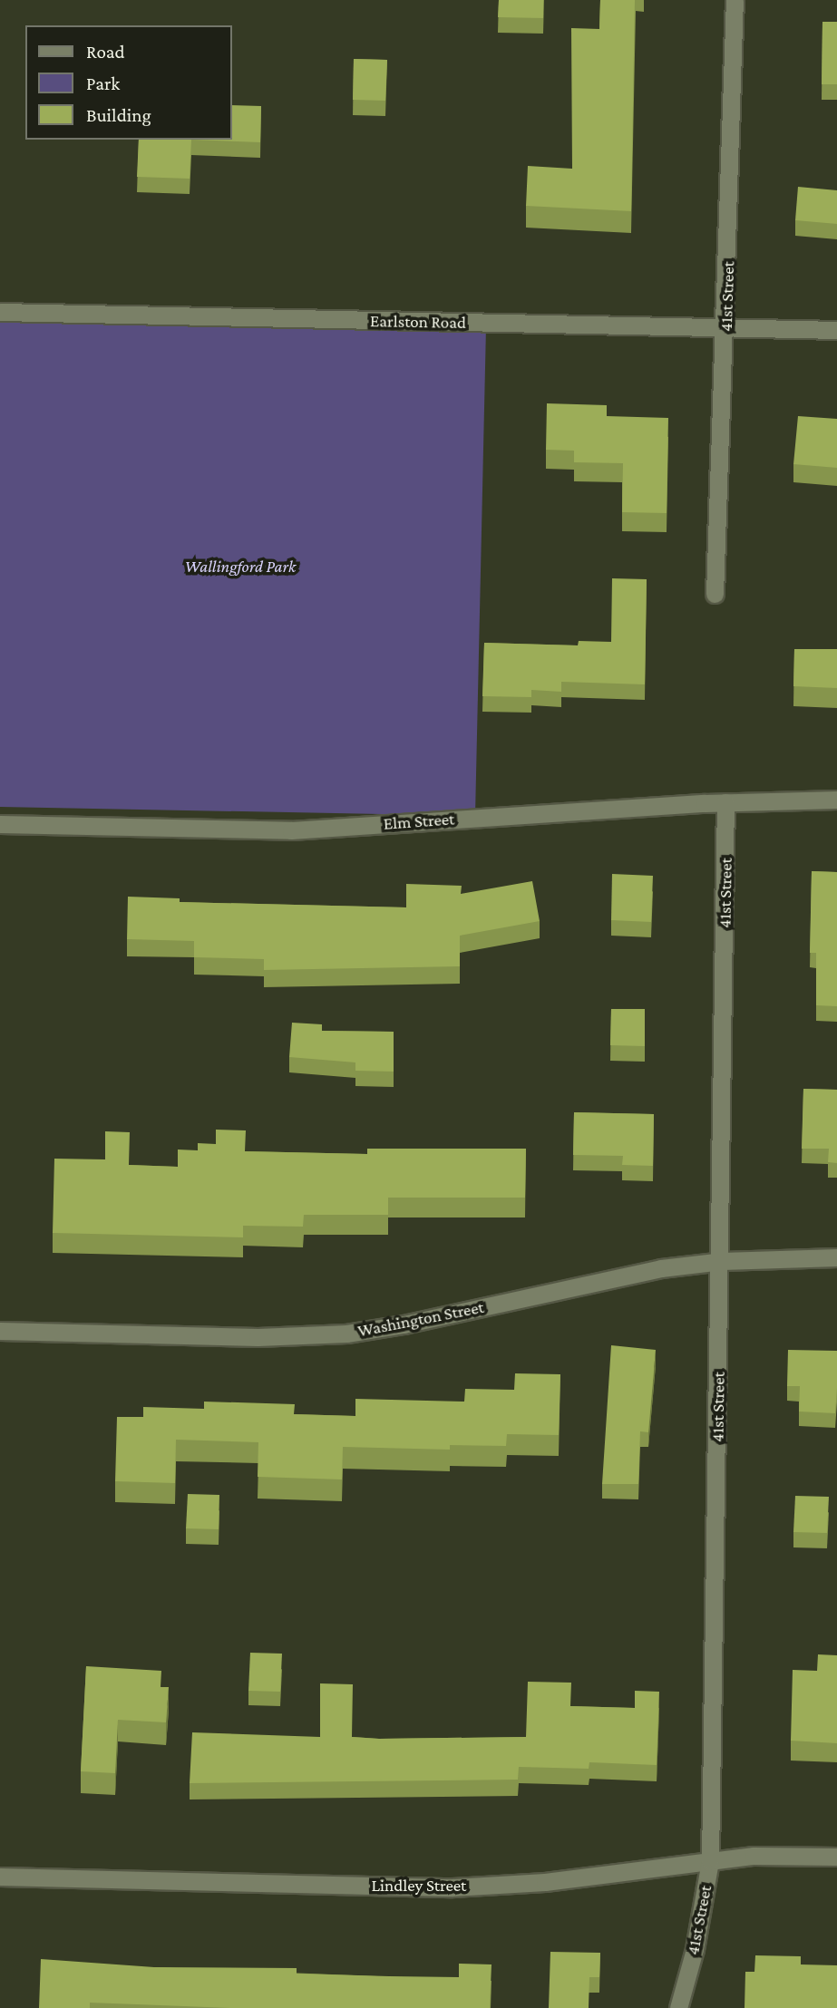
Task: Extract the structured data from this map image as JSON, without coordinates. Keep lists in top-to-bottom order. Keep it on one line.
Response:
{"streets":{"street":["41st Street","Earlston Road","Elm Street","Washington Street","Lindley Street"]},"crossings":[["41st Street","Earlston Road"],["41st Street","Elm Street"],["41st Street","Washington Street"],["41st Street","Lindley Street"]],"parks":["Wallingford Park"],"legend":["Road","Park","Building"]}
